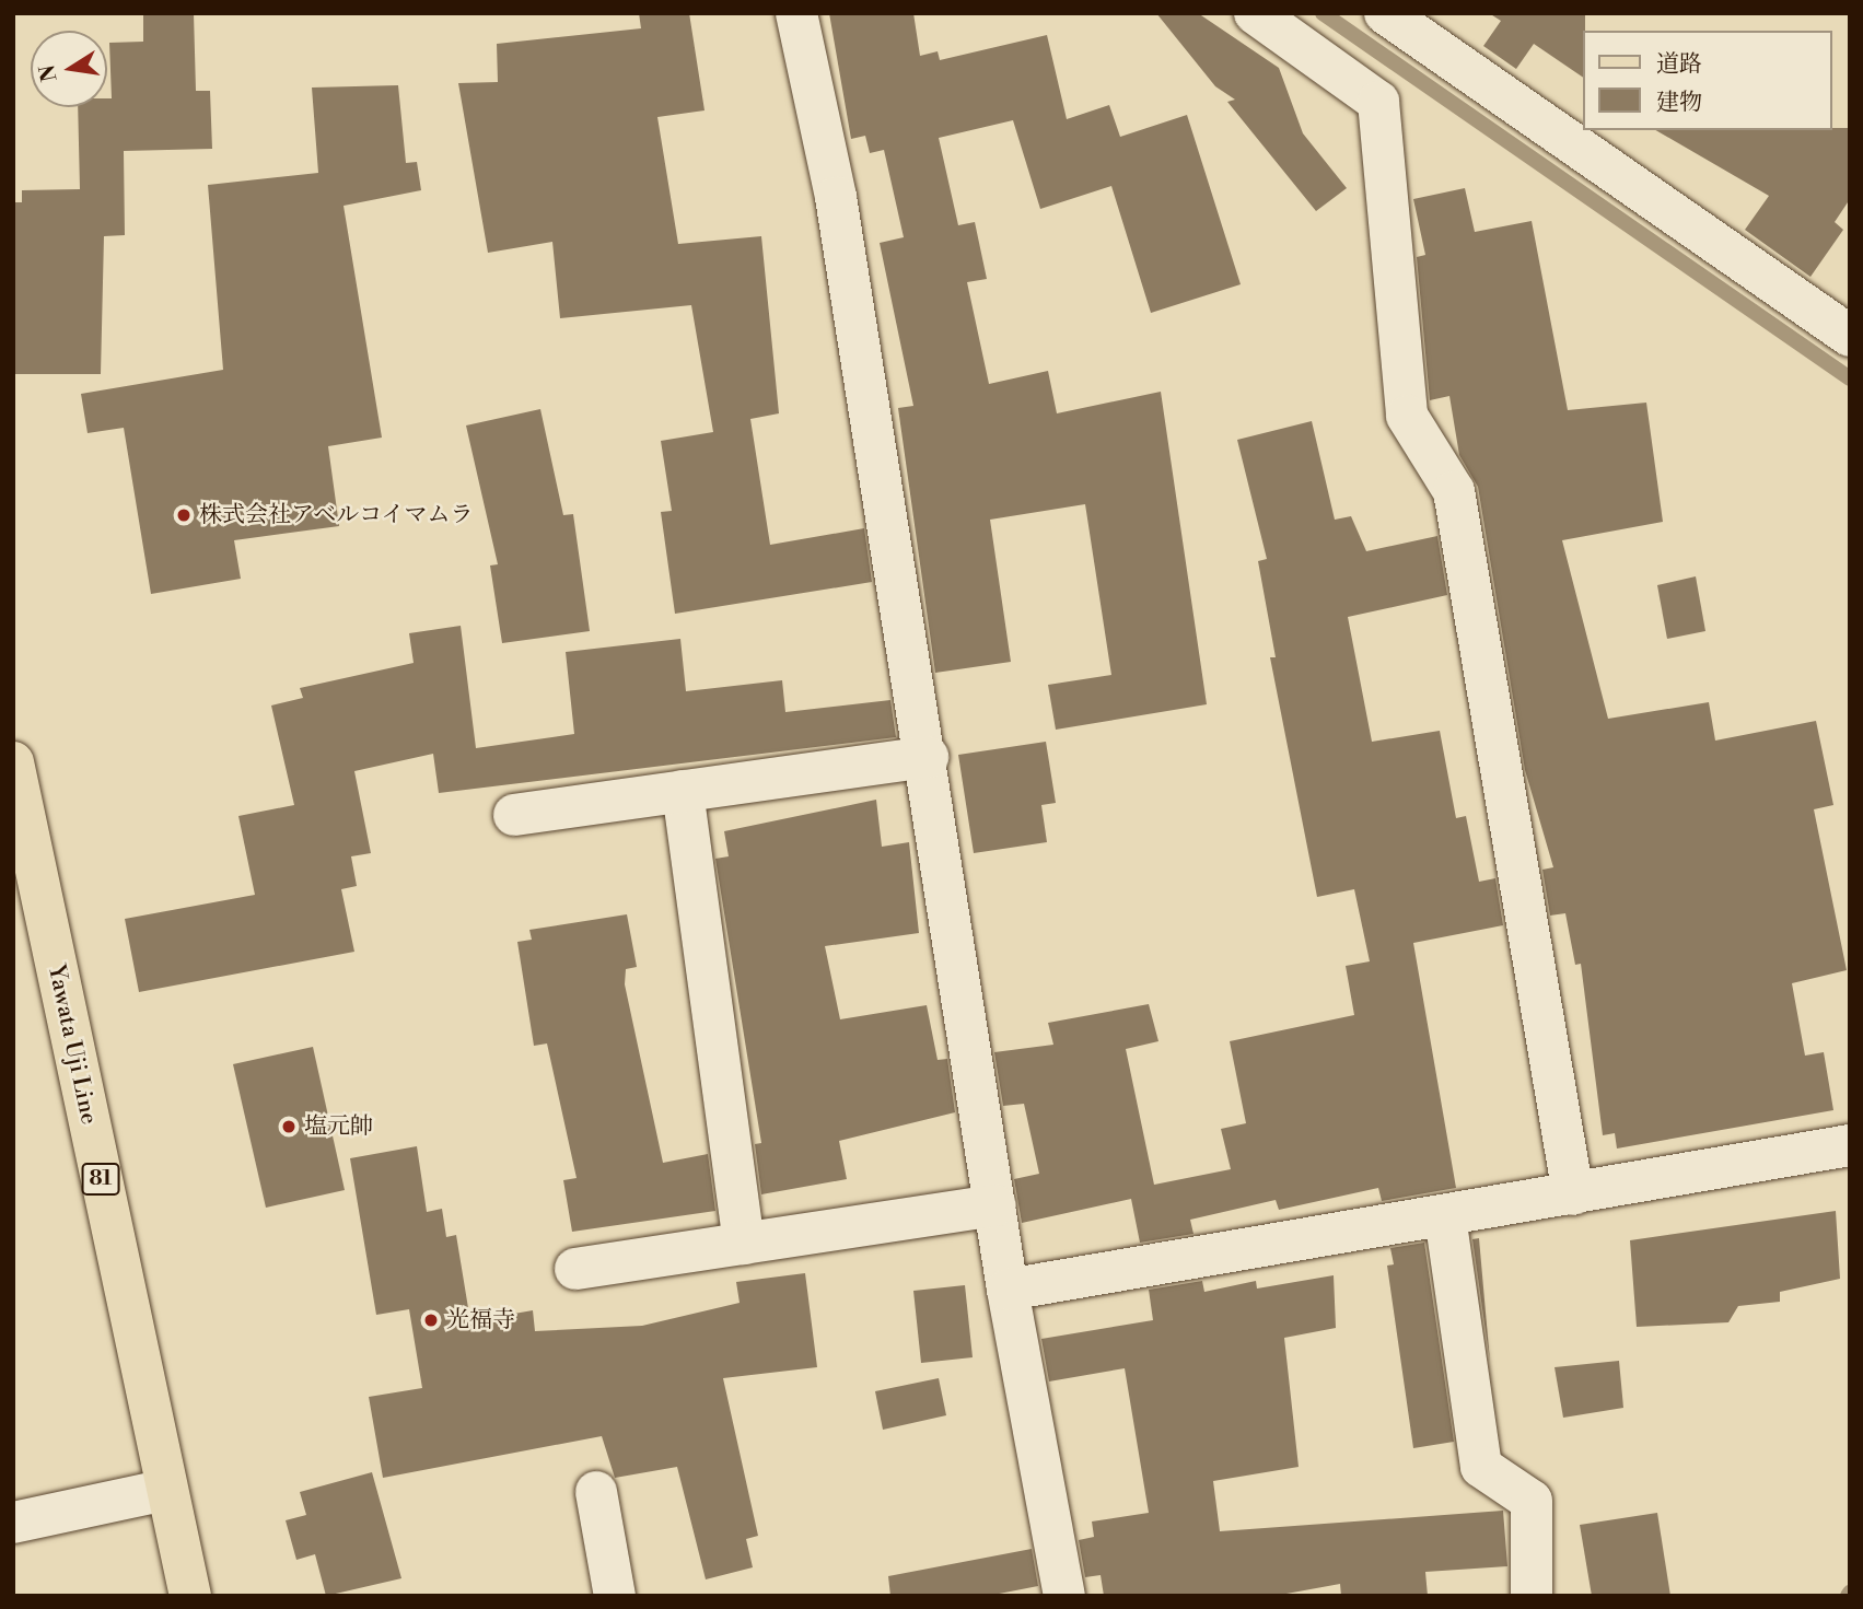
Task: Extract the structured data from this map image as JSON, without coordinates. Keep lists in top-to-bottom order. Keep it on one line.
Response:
{"streets":{"main road":["Yawata Uji Line","81"]},"places":["株式会社アベルコイマムラ","塩元帥","光福寺"],"legend":["道路","建物"],"north":"left"}
